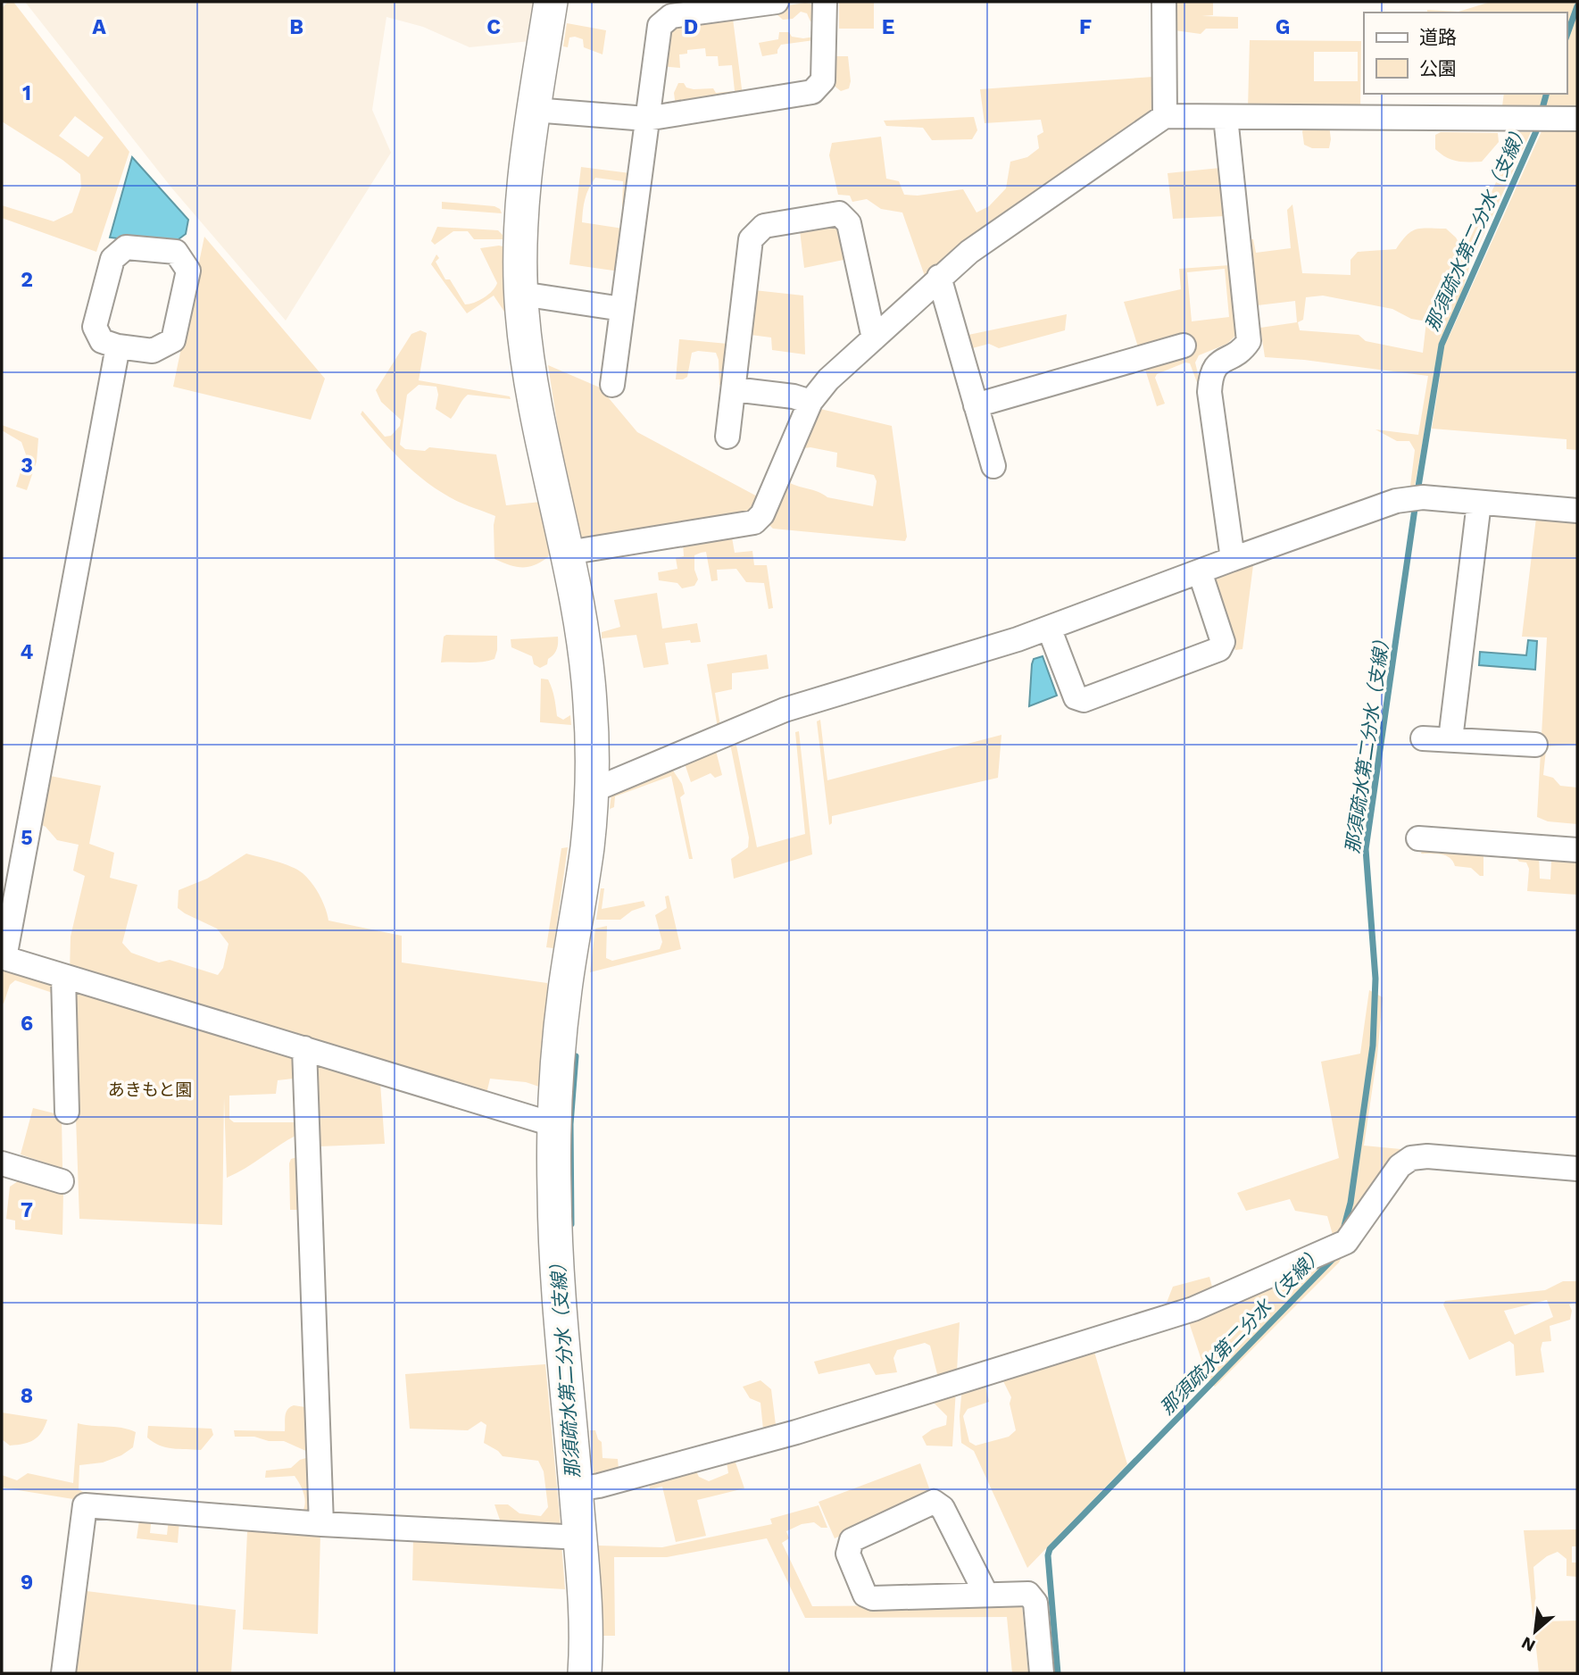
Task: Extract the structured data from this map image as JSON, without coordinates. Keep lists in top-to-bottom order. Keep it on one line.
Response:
{"water":["那須疏水第二分水（支線）"],"parks":["あきもと園"],"legend":["道路","公園"],"north":"bottom left","grid":{"columns":["A","B","C","D","E","F","G"],"rows":["1","2","3","4","5","6","7","8","9"]}}
